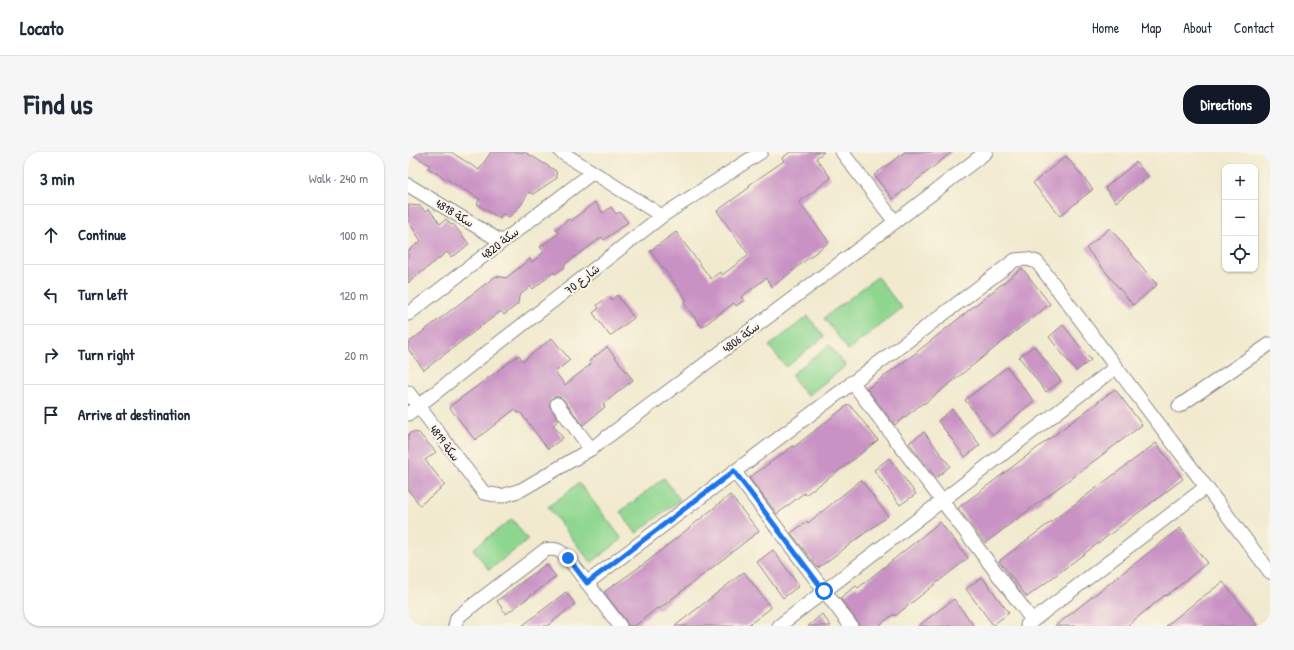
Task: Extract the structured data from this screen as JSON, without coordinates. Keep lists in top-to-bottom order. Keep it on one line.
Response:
{"streets":{"street":["سكة 4818","سكة 4820","شارع 70","سكة 4806","سكة 4819"]},"crossings":[["سكة 4818","سكة 4820"],["شارع 70","سكة 4819"],["سكة 4806","سكة 4819"]],"page":{"header":"Locato","nav":["Home","Map","About","Contact"],"title":"Find us","buttons":"Directions","heading":["3 min","Walk · 240 m"],"map_buttons":["+","−"],"list":[["Continue","100 m"],["Turn left","120 m"],["Turn right","20 m"],"Arrive at destination"]}}
